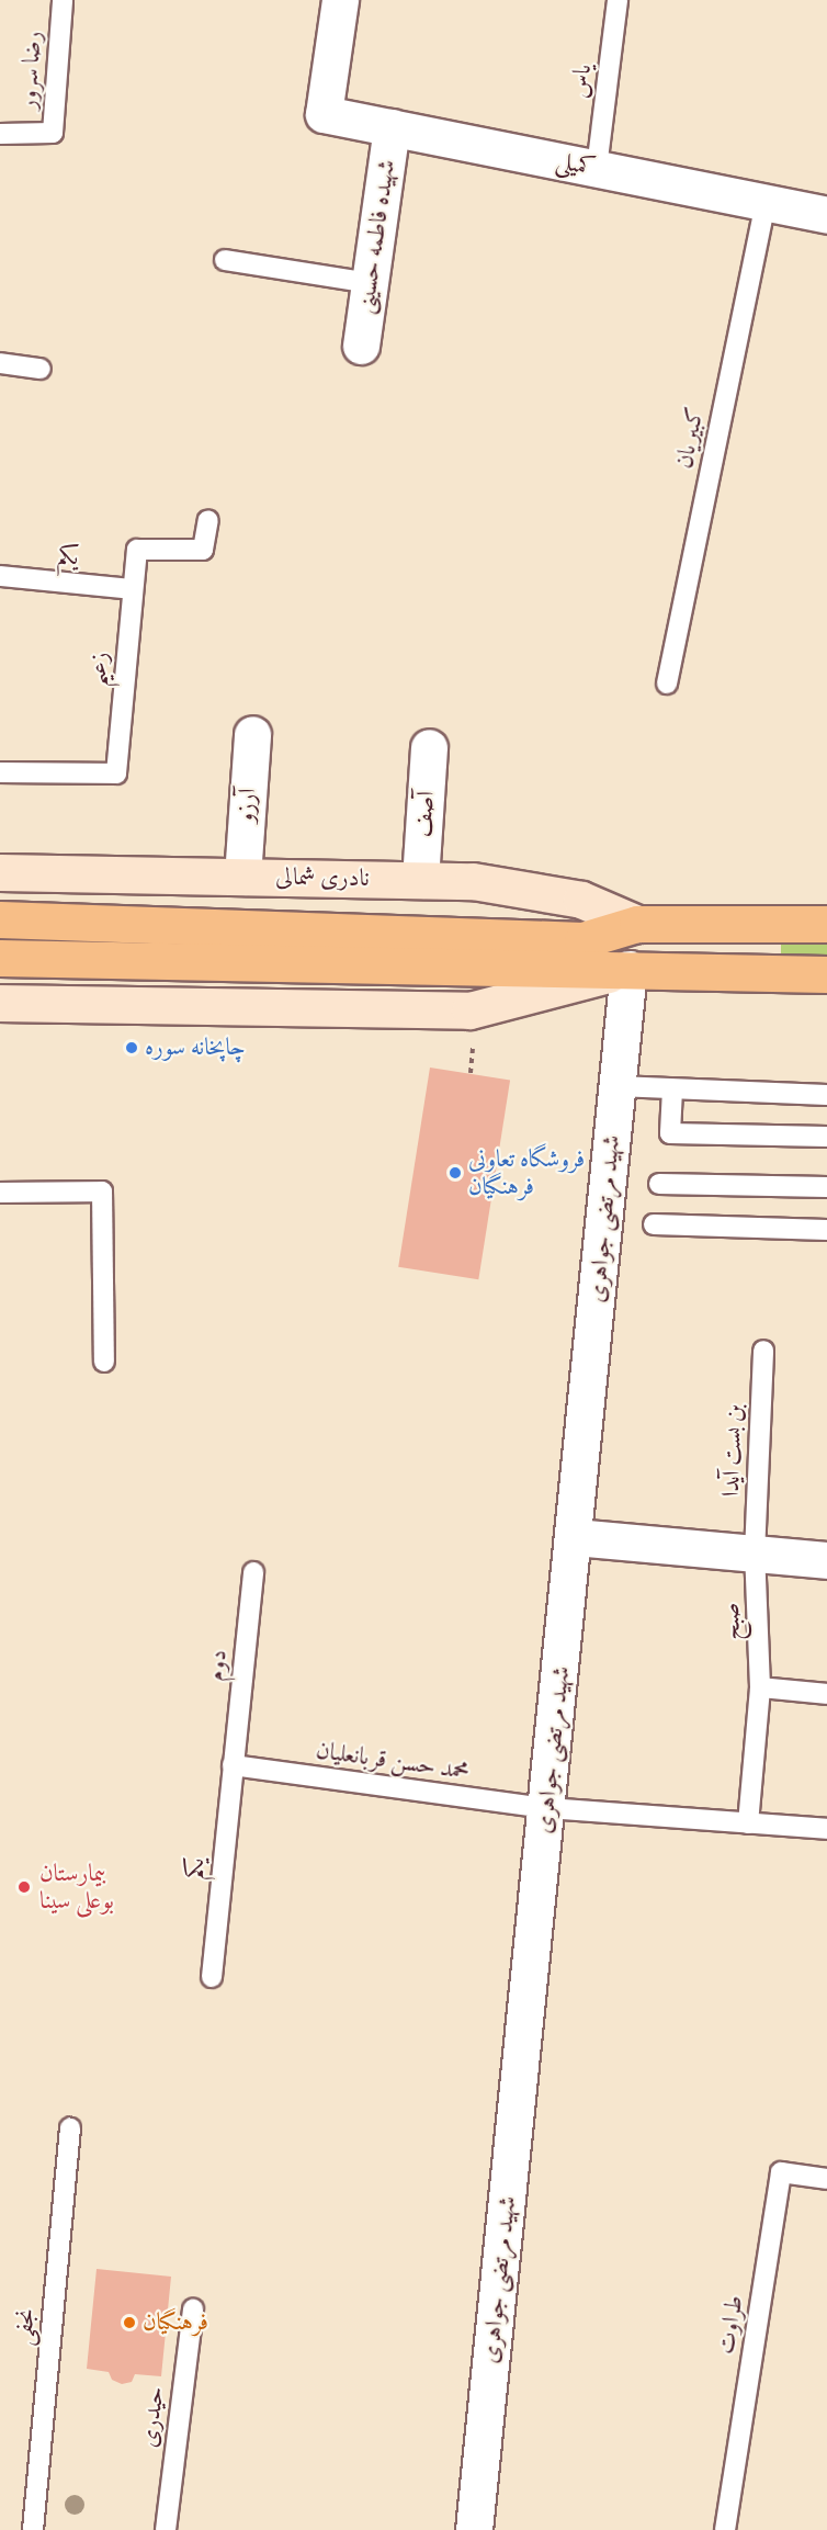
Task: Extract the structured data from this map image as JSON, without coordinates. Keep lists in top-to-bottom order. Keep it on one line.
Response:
{"streets":{"main road":["نادری شمالی"],"street":["کمیلی","شهیده فاطمه حسینی","آرزو","آصف","شهید مرتضی جواهری"],"lane":["رضا سرور","یاس","کبیریان","یکم","زعیم","بن بست آیدا","صبح","دوم","محمد حسن قربانعلیان","طراوت","نجفی","حیدری"]},"crossings":[["یاس","کمیلی"],["کمیلی","شهیده فاطمه حسینی"],["کمیلی","کبیریان"],["یکم","زعیم"],["یکم","دوم"],["یکم","محمد حسن قربانعلیان"],["آرزو","نادری شمالی"],["آصف","نادری شمالی"],["شهید مرتضی جواهری","محمد حسن قربانعلیان"],["بن بست آیدا","صبح"],["صبح","محمد حسن قربانعلیان"],["دوم","محمد حسن قربانعلیان"]],"places":["چاپخانه سوره","فروشگاه تعاونی فرهنگیان","بیمارستان بوعلی سینا","فرهنگیان"]}
